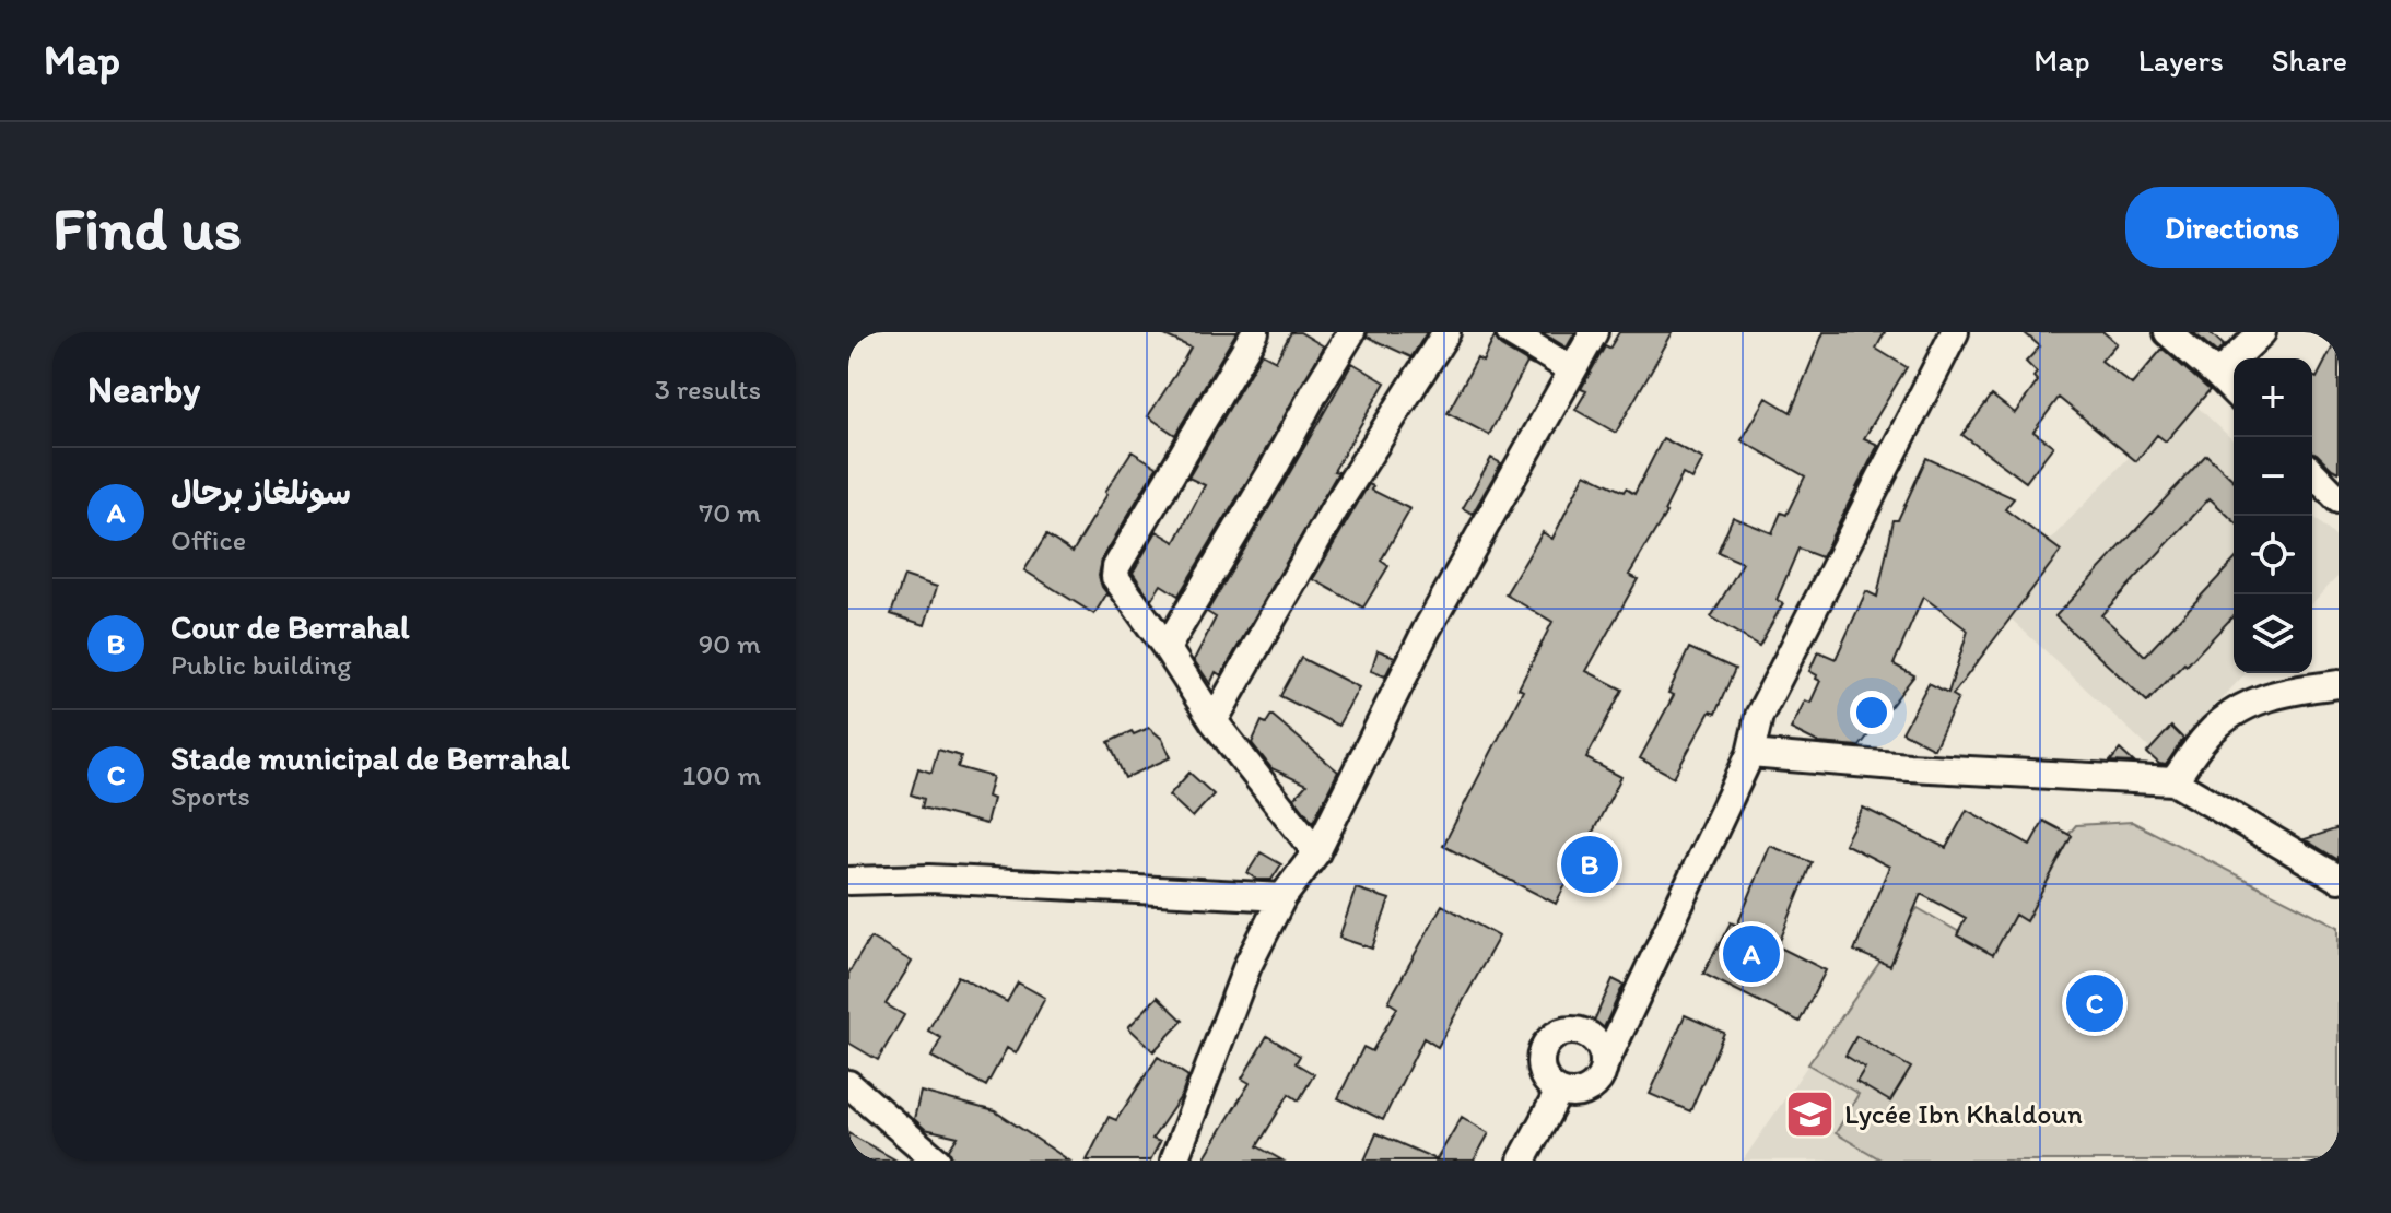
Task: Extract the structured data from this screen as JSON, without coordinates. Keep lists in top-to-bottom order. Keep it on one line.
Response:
{"places":{"school or university":["Lycée Ibn Khaldoun"]},"page":{"header":"Map","nav":["Map","Layers","Share"],"buttons":"Directions","title":"Find us","heading":["Nearby","3 results"],"map_buttons":["+","−"],"list":[{"mark":"A","name":"سونلغاز برحال","note":"Office","value":"70 m"},{"mark":"B","name":"Cour de Berrahal","note":"Public building","value":"90 m"},{"mark":"C","name":"Stade municipal de Berrahal","note":"Sports","value":"100 m"}],"pins":["B","A","C"]}}
